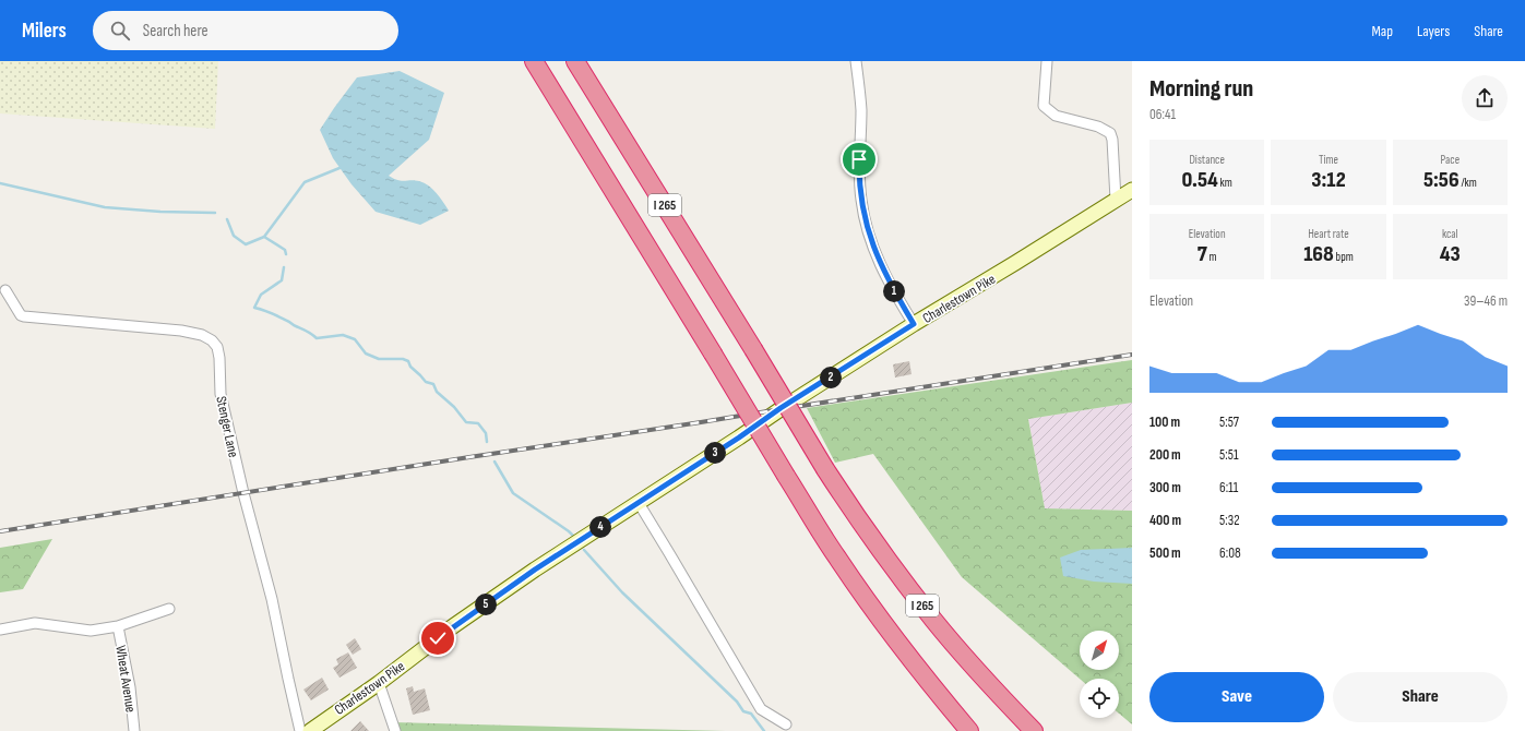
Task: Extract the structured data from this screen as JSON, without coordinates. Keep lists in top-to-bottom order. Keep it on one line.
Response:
{"streets":{"highway":["I 265"],"street":["Charlestown Pike","Stenger Lane","Wheat Avenue"]},"north":"top right","page":{"header":"Milers","search":"Search here","nav":["Map","Layers","Share"],"heading":["Morning run","06:41"],"stats":[["Distance","0.54 km"],["Time","3:12"],["Pace","5:56 /km"],["Elevation","7 m"],["Heart rate","168 bpm"],["kcal","43"]],"pins":["1","2","3","4","5"],"chart":["Elevation","39–46 m"],"list":[{"name":"100 m","note":"5:57"},{"name":"200 m","note":"5:51"},{"name":"300 m","note":"6:11"},{"name":"400 m","note":"5:32"},{"name":"500 m","note":"6:08"}],"buttons":["Save","Share"]}}
